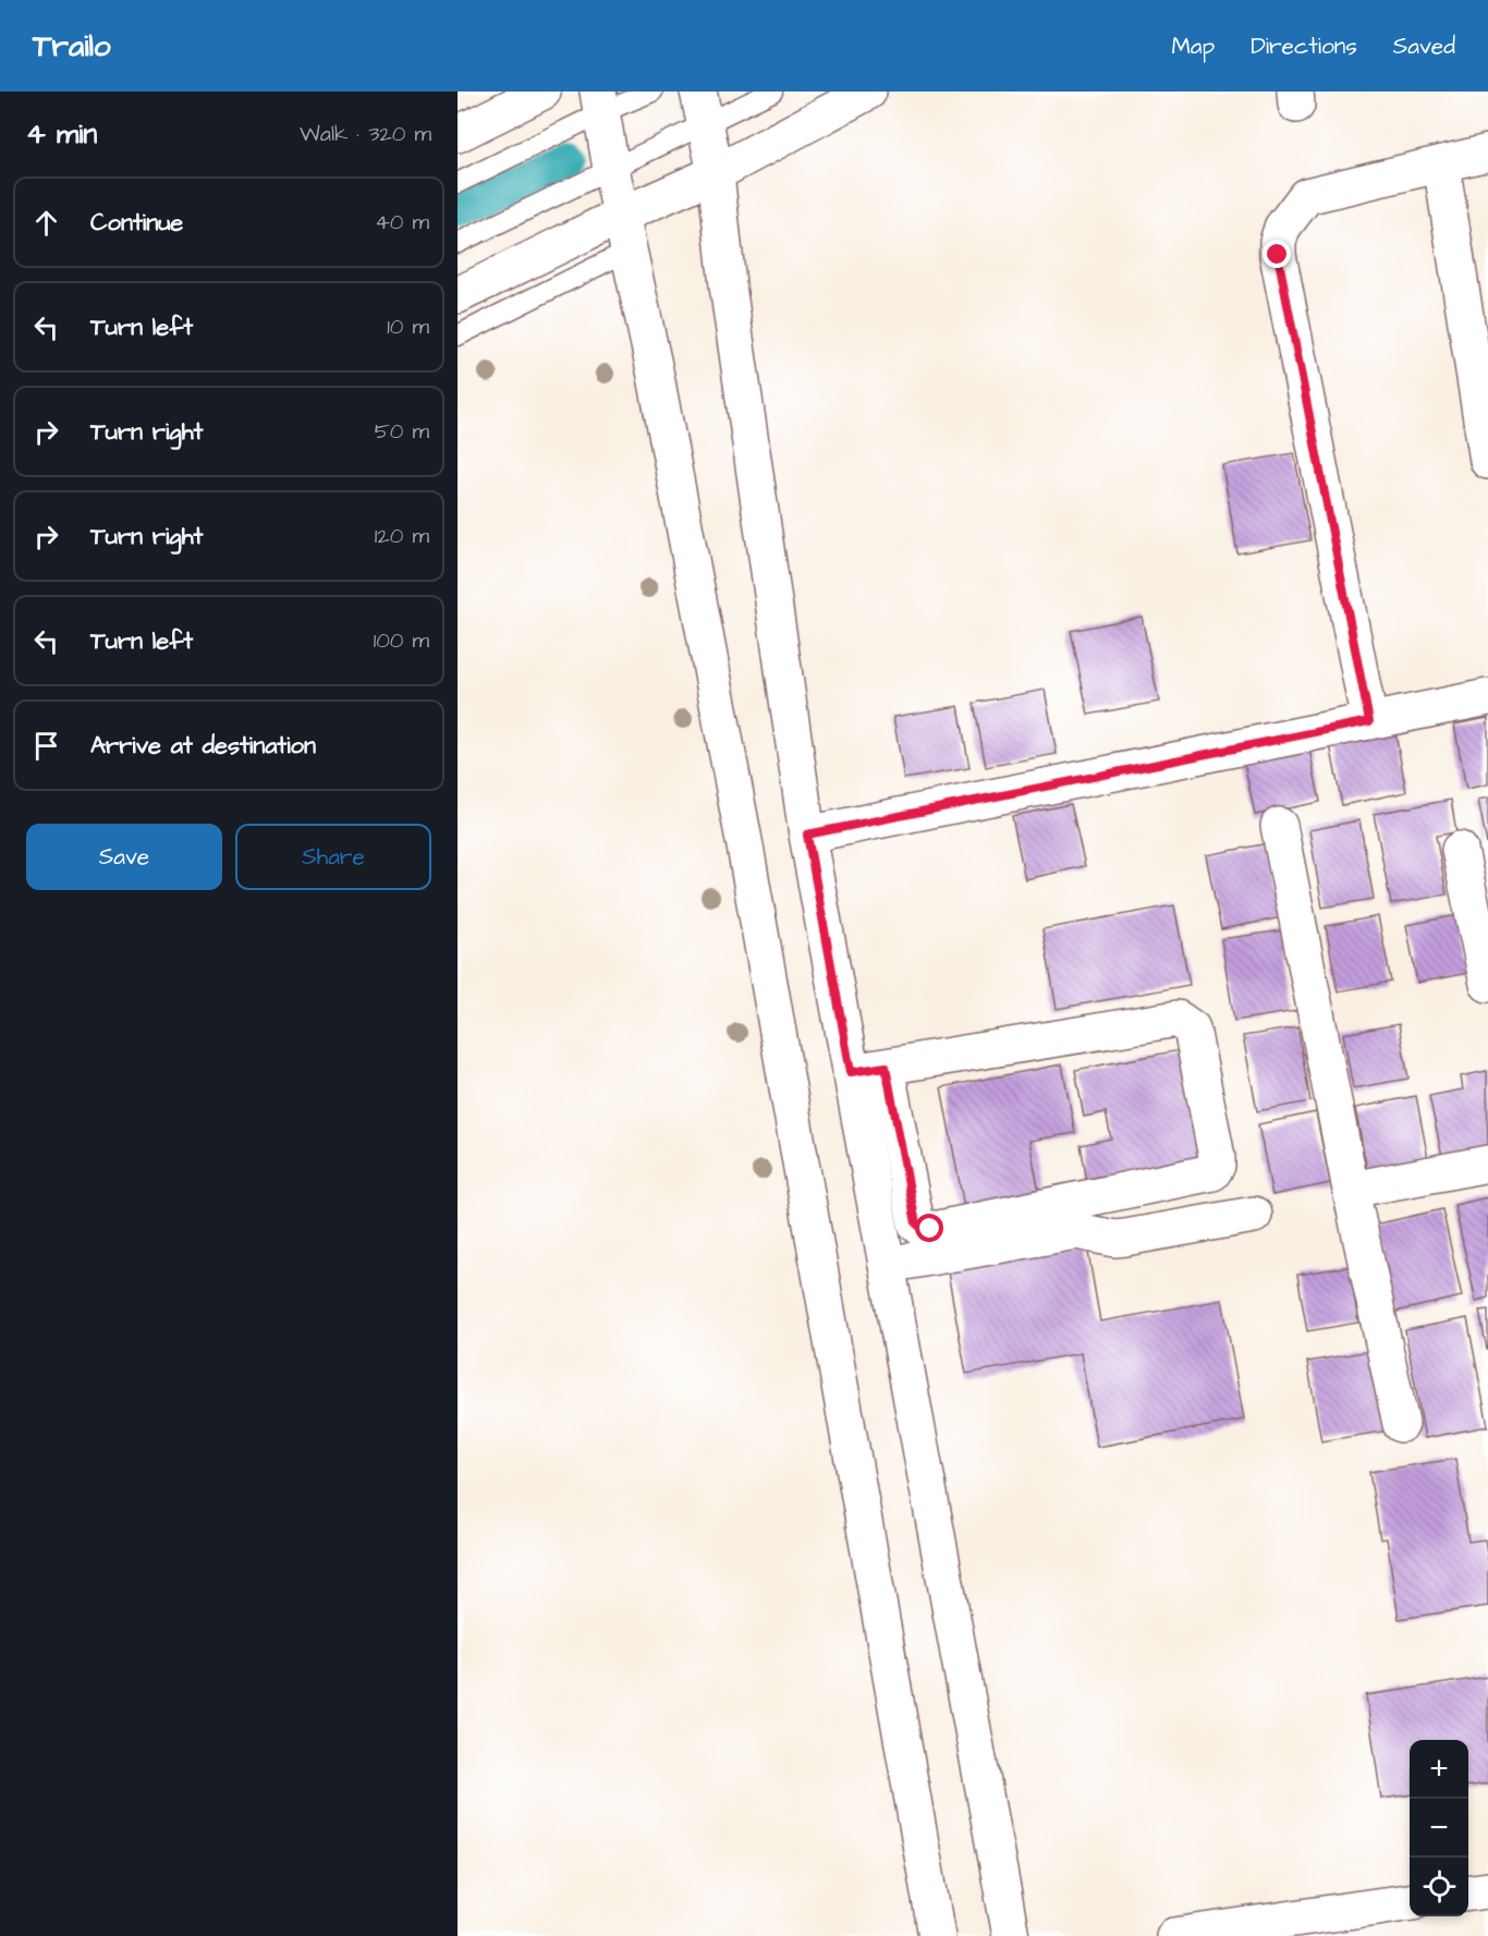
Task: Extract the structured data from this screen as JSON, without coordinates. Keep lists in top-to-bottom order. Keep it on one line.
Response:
{"page":{"header":"Trailo","nav":["Map","Directions","Saved"],"heading":["4 min","Walk · 320 m"],"list":[["Continue","40 m"],["Turn left","10 m"],["Turn right","50 m"],["Turn right","120 m"],["Turn left","100 m"],"Arrive at destination"],"buttons":["Save","Share"],"map_buttons":["+","−"]}}
